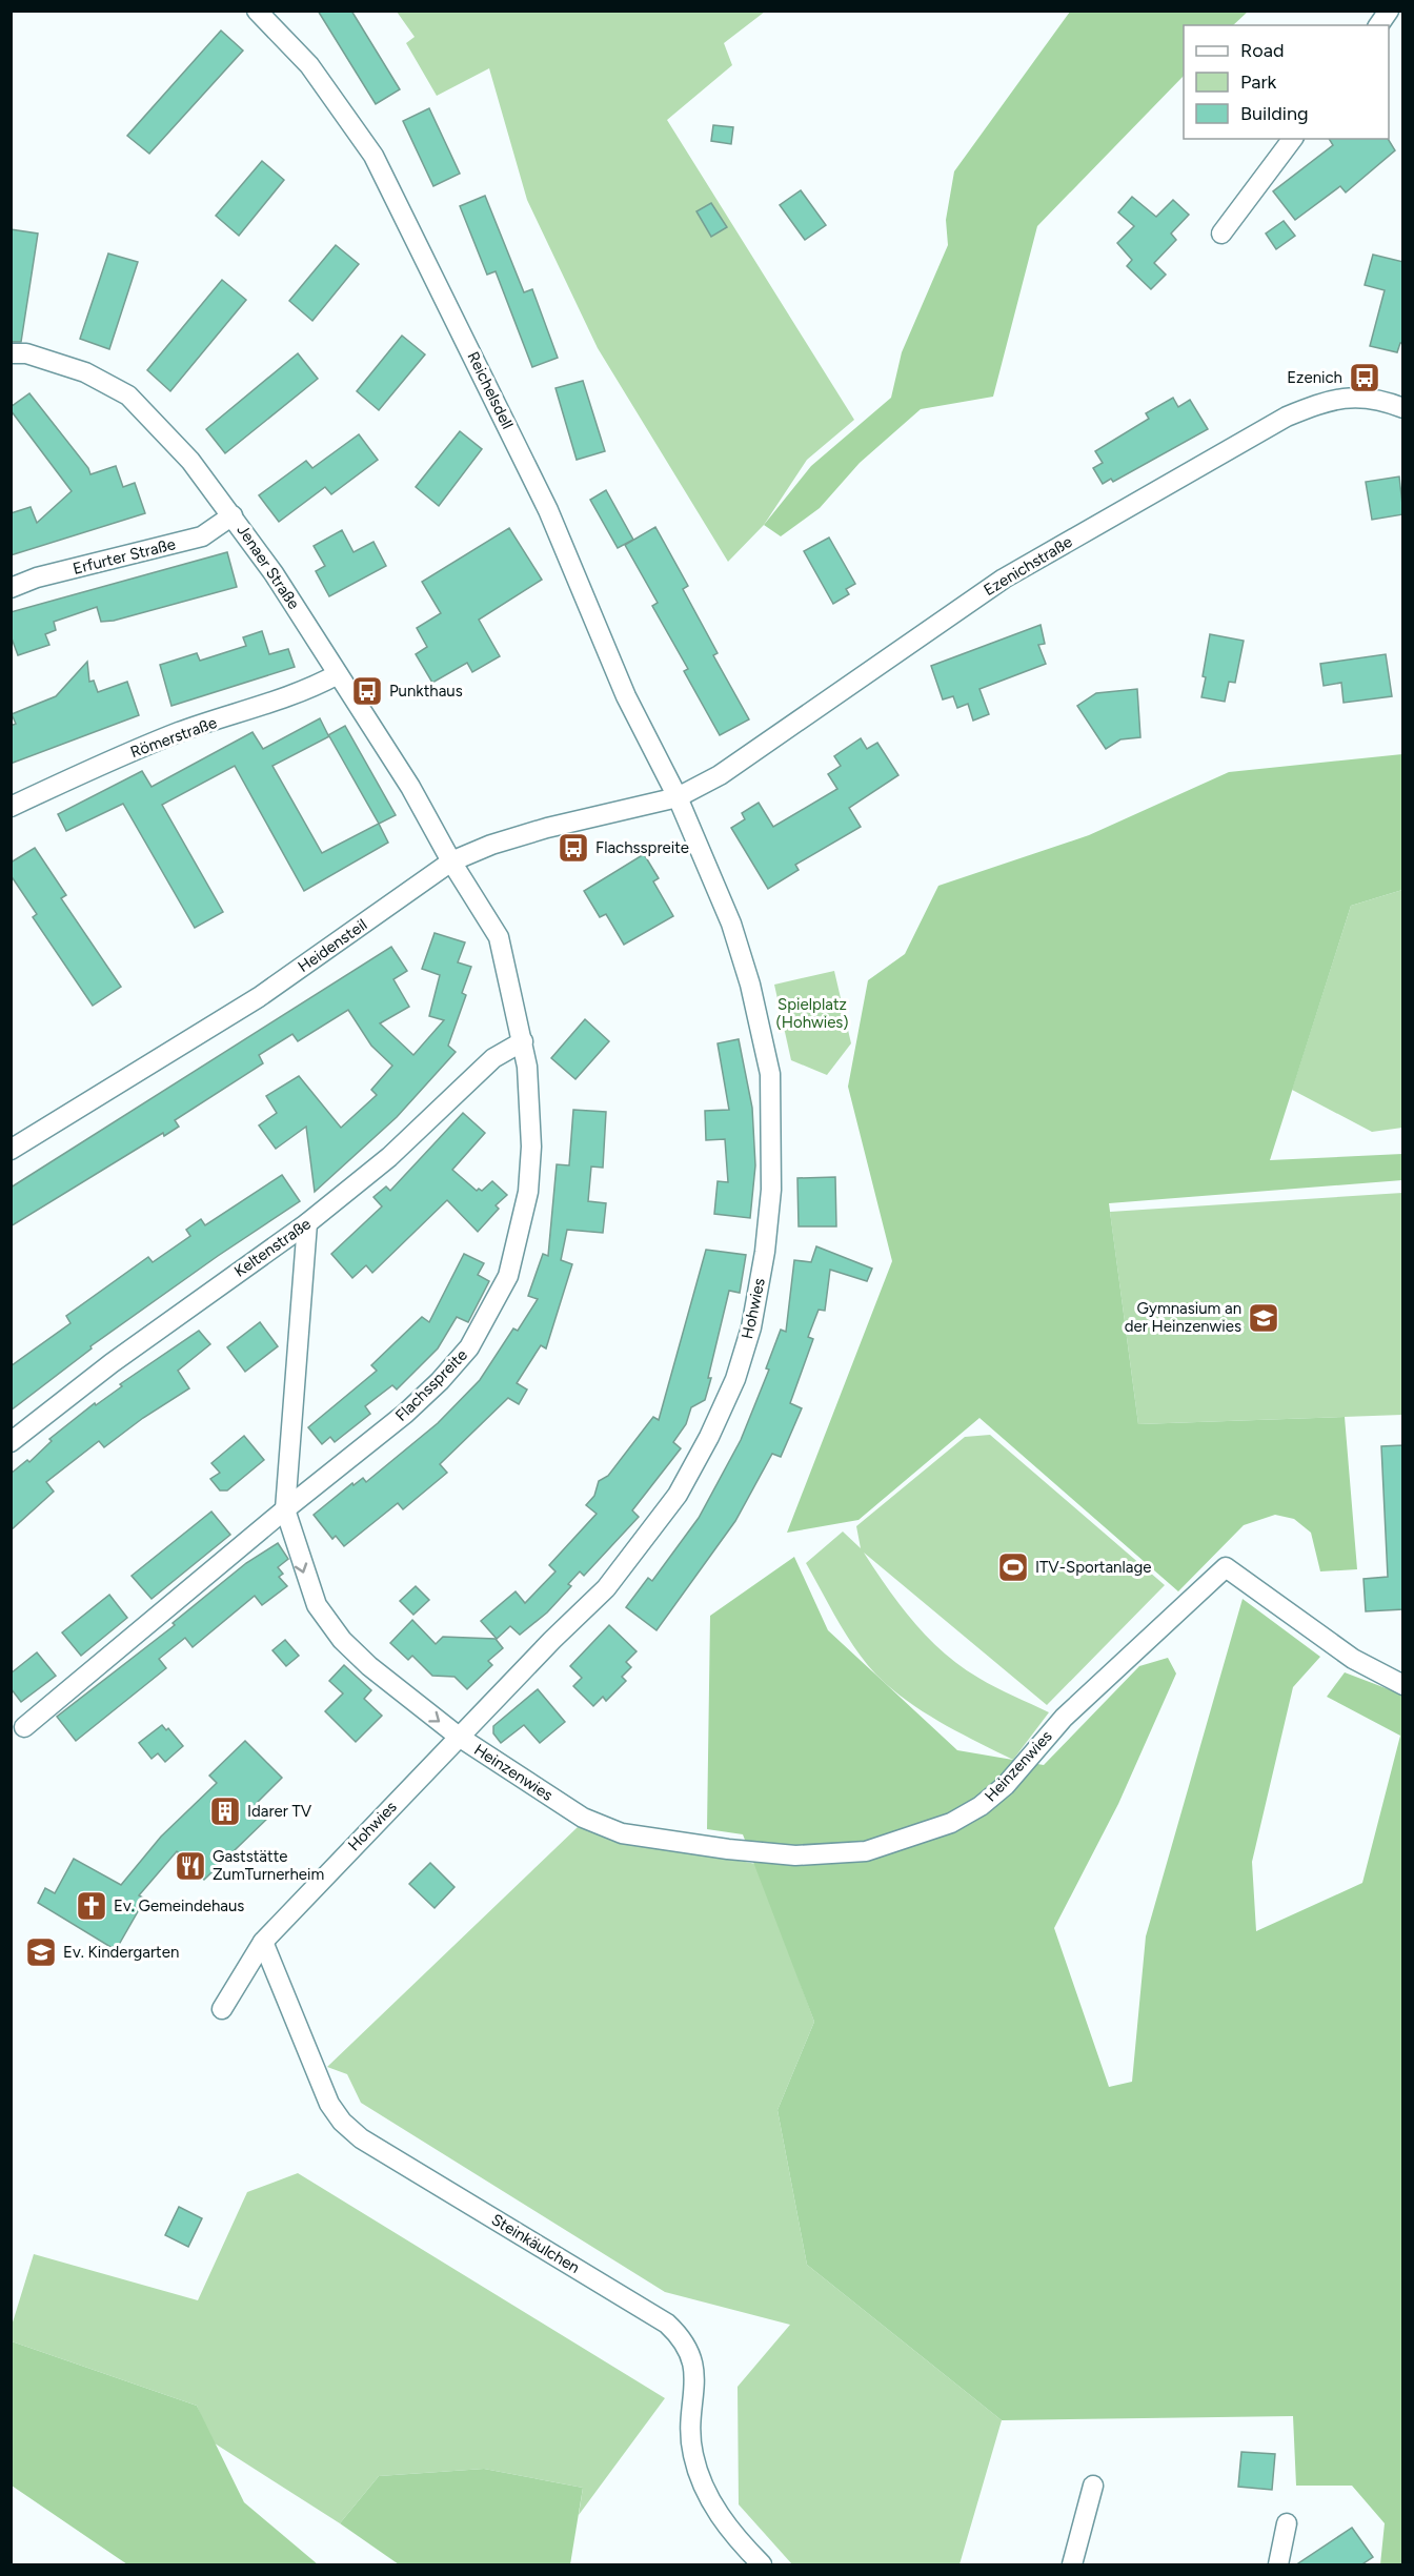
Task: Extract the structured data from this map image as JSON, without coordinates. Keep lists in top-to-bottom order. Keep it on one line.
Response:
{"streets":{"street":["Reichelsdell","Erfurter Straße","Ezenichstraße","Jenaer Straße","Römerstraße","Heidensteil","Keltenstraße","Hohwies","Flachsspreite","Heinzenwies","Steinkäulchen"]},"crossings":[["Reichelsdell","Ezenichstraße"],["Reichelsdell","Heidensteil"],["Reichelsdell","Hohwies"],["Erfurter Straße","Jenaer Straße"],["Ezenichstraße","Heidensteil"],["Ezenichstraße","Hohwies"],["Jenaer Straße","Römerstraße"],["Jenaer Straße","Heidensteil"],["Jenaer Straße","Flachsspreite"],["Heidensteil","Hohwies"],["Heidensteil","Flachsspreite"],["Keltenstraße","Flachsspreite"],["Hohwies","Heinzenwies"],["Hohwies","Steinkäulchen"]],"parks":["Spielplatz (Hohwies)"],"places":{"bus stop":["Ezenich","Punkthaus","Flachsspreite"],"school or university":["Gymnasium an der Heinzenwies","Ev. Kindergarten"],"sports":["ITV-Sportanlage"],"building":["Idarer TV"],"restaurant":["Gaststätte ZumTurnerheim"],"church":["Ev. Gemeindehaus"]},"legend":["Road","Park","Building"]}
